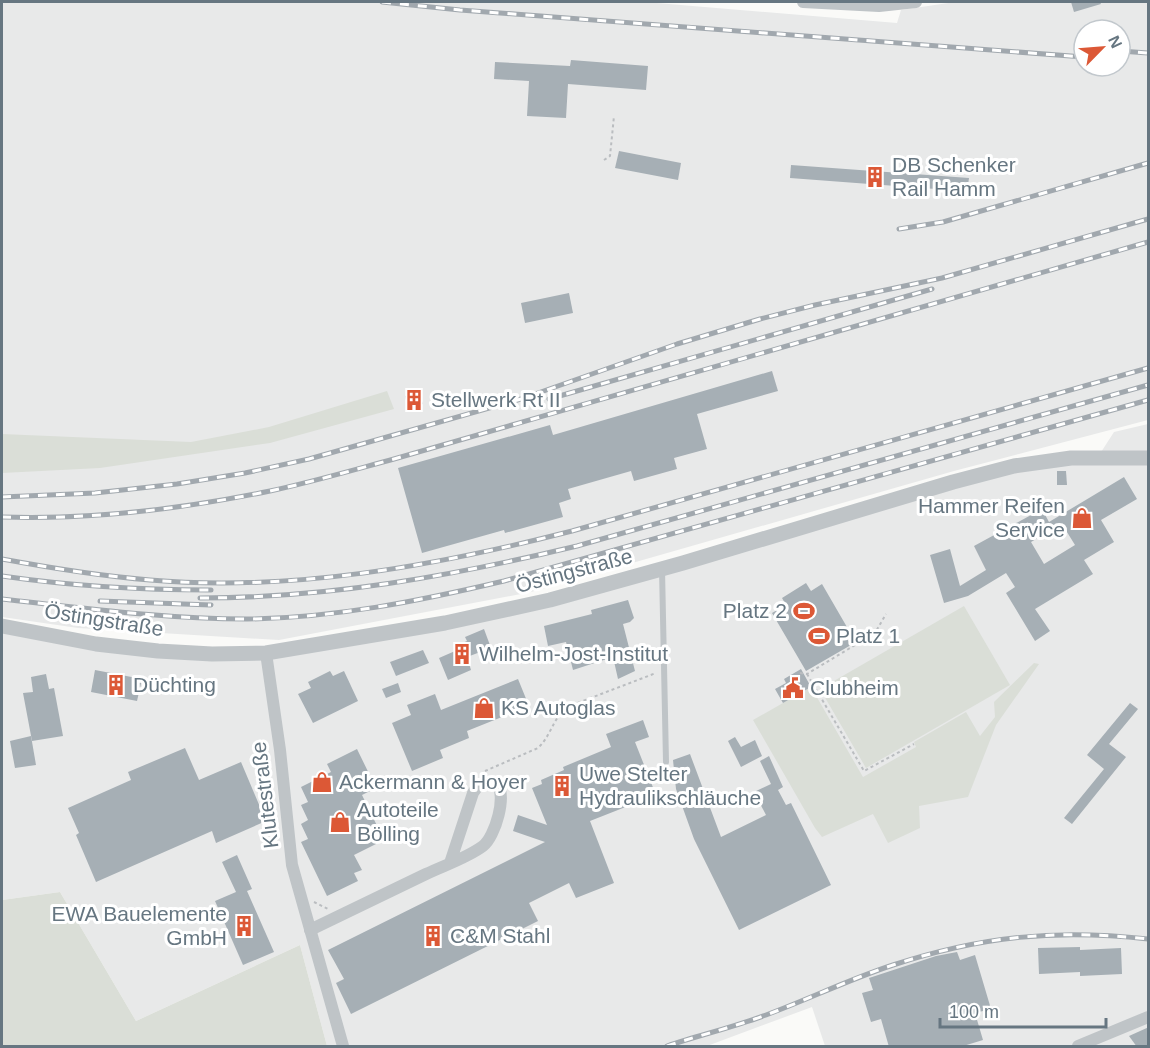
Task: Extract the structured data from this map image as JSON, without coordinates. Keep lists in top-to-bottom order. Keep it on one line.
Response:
{"streets":{"street":["Östingstraße","Klutestraße"]},"crossings":[["Östingstraße","Klutestraße"]],"places":{"building":["DB Schenker Rail Hamm","Stellwerk Rt II","Wilhelm-Jost-Institut","Düchting","Uwe Stelter Hydraulikschläuche","EWA Bauelemente GmbH","C&M Stahl"],"shop":["Hammer Reifen Service","KS Autoglas","Ackermann & Hoyer","Autoteile Bölling"],"sports":["Platz 2","Platz 1"],"public building":["Clubheim"]},"scale_bar":"100 m","north":"top right"}
